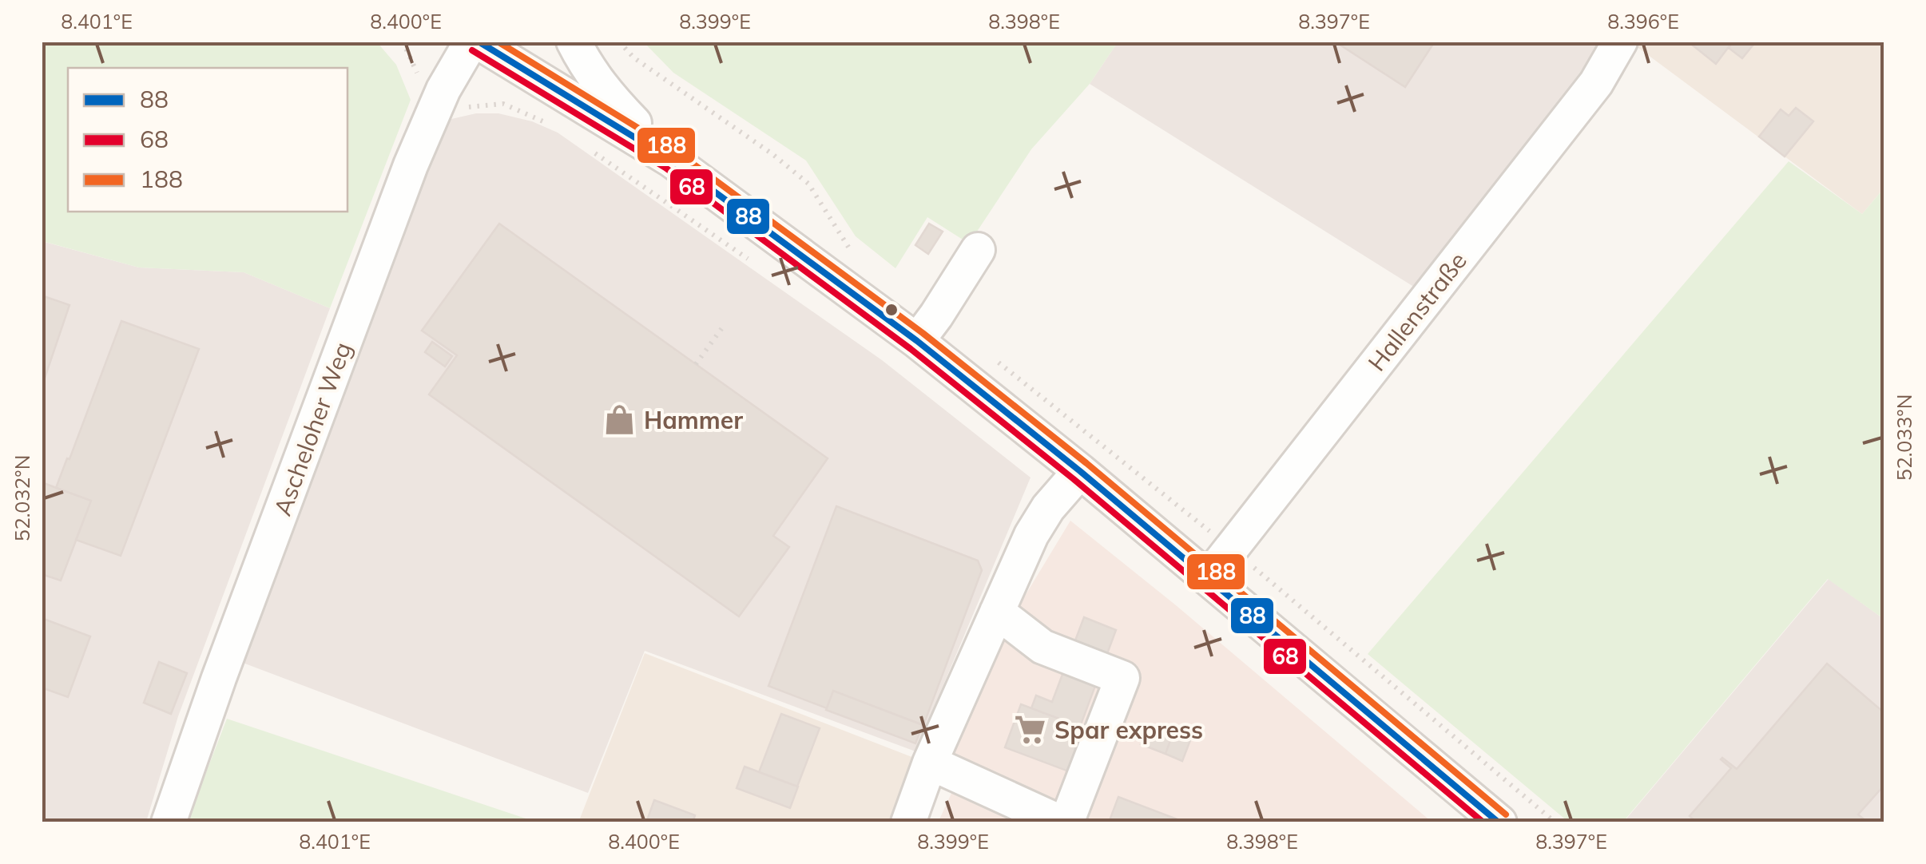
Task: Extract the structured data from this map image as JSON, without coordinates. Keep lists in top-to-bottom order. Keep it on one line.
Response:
{"streets":{"street":["Hallenstraße","Ascheloher Weg"]},"places":{"shop":["Hammer"],"supermarket":["Spar express"]},"lines":["transit line 88","transit line 188","transit line 68"],"legend":["88","68","188"],"coordinates":["8.401°E","8.400°E","8.399°E","8.398°E","8.397°E","8.396°E","52.033°N","52.032°N"]}
